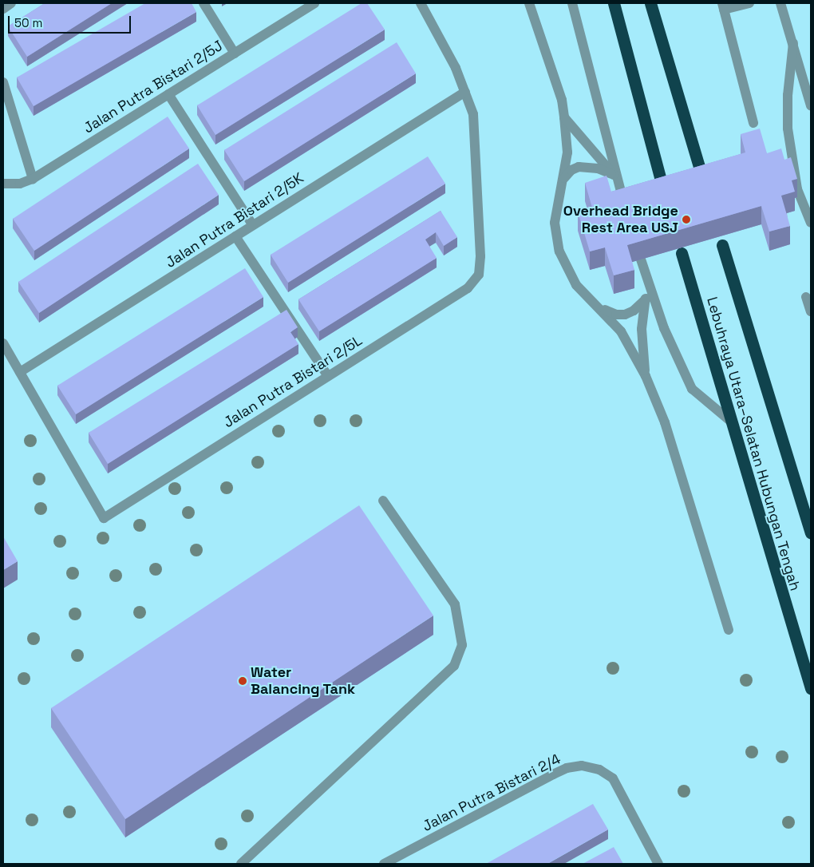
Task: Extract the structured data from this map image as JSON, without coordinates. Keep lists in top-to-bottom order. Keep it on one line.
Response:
{"streets":{"highway":["Lebuhraya Utara–Selatan Hubungan Tengah"],"street":["Jalan Putra Bistari 2/5J","Jalan Putra Bistari 2/5K","Jalan Putra Bistari 2/5L","Jalan Putra Bistari 2/4"]},"crossings":[["Jalan Putra Bistari 2/5K","Jalan Putra Bistari 2/5L"]],"places":["Overhead Bridge Rest Area USJ","Water Balancing Tank"],"scale_bar":"50 m"}
